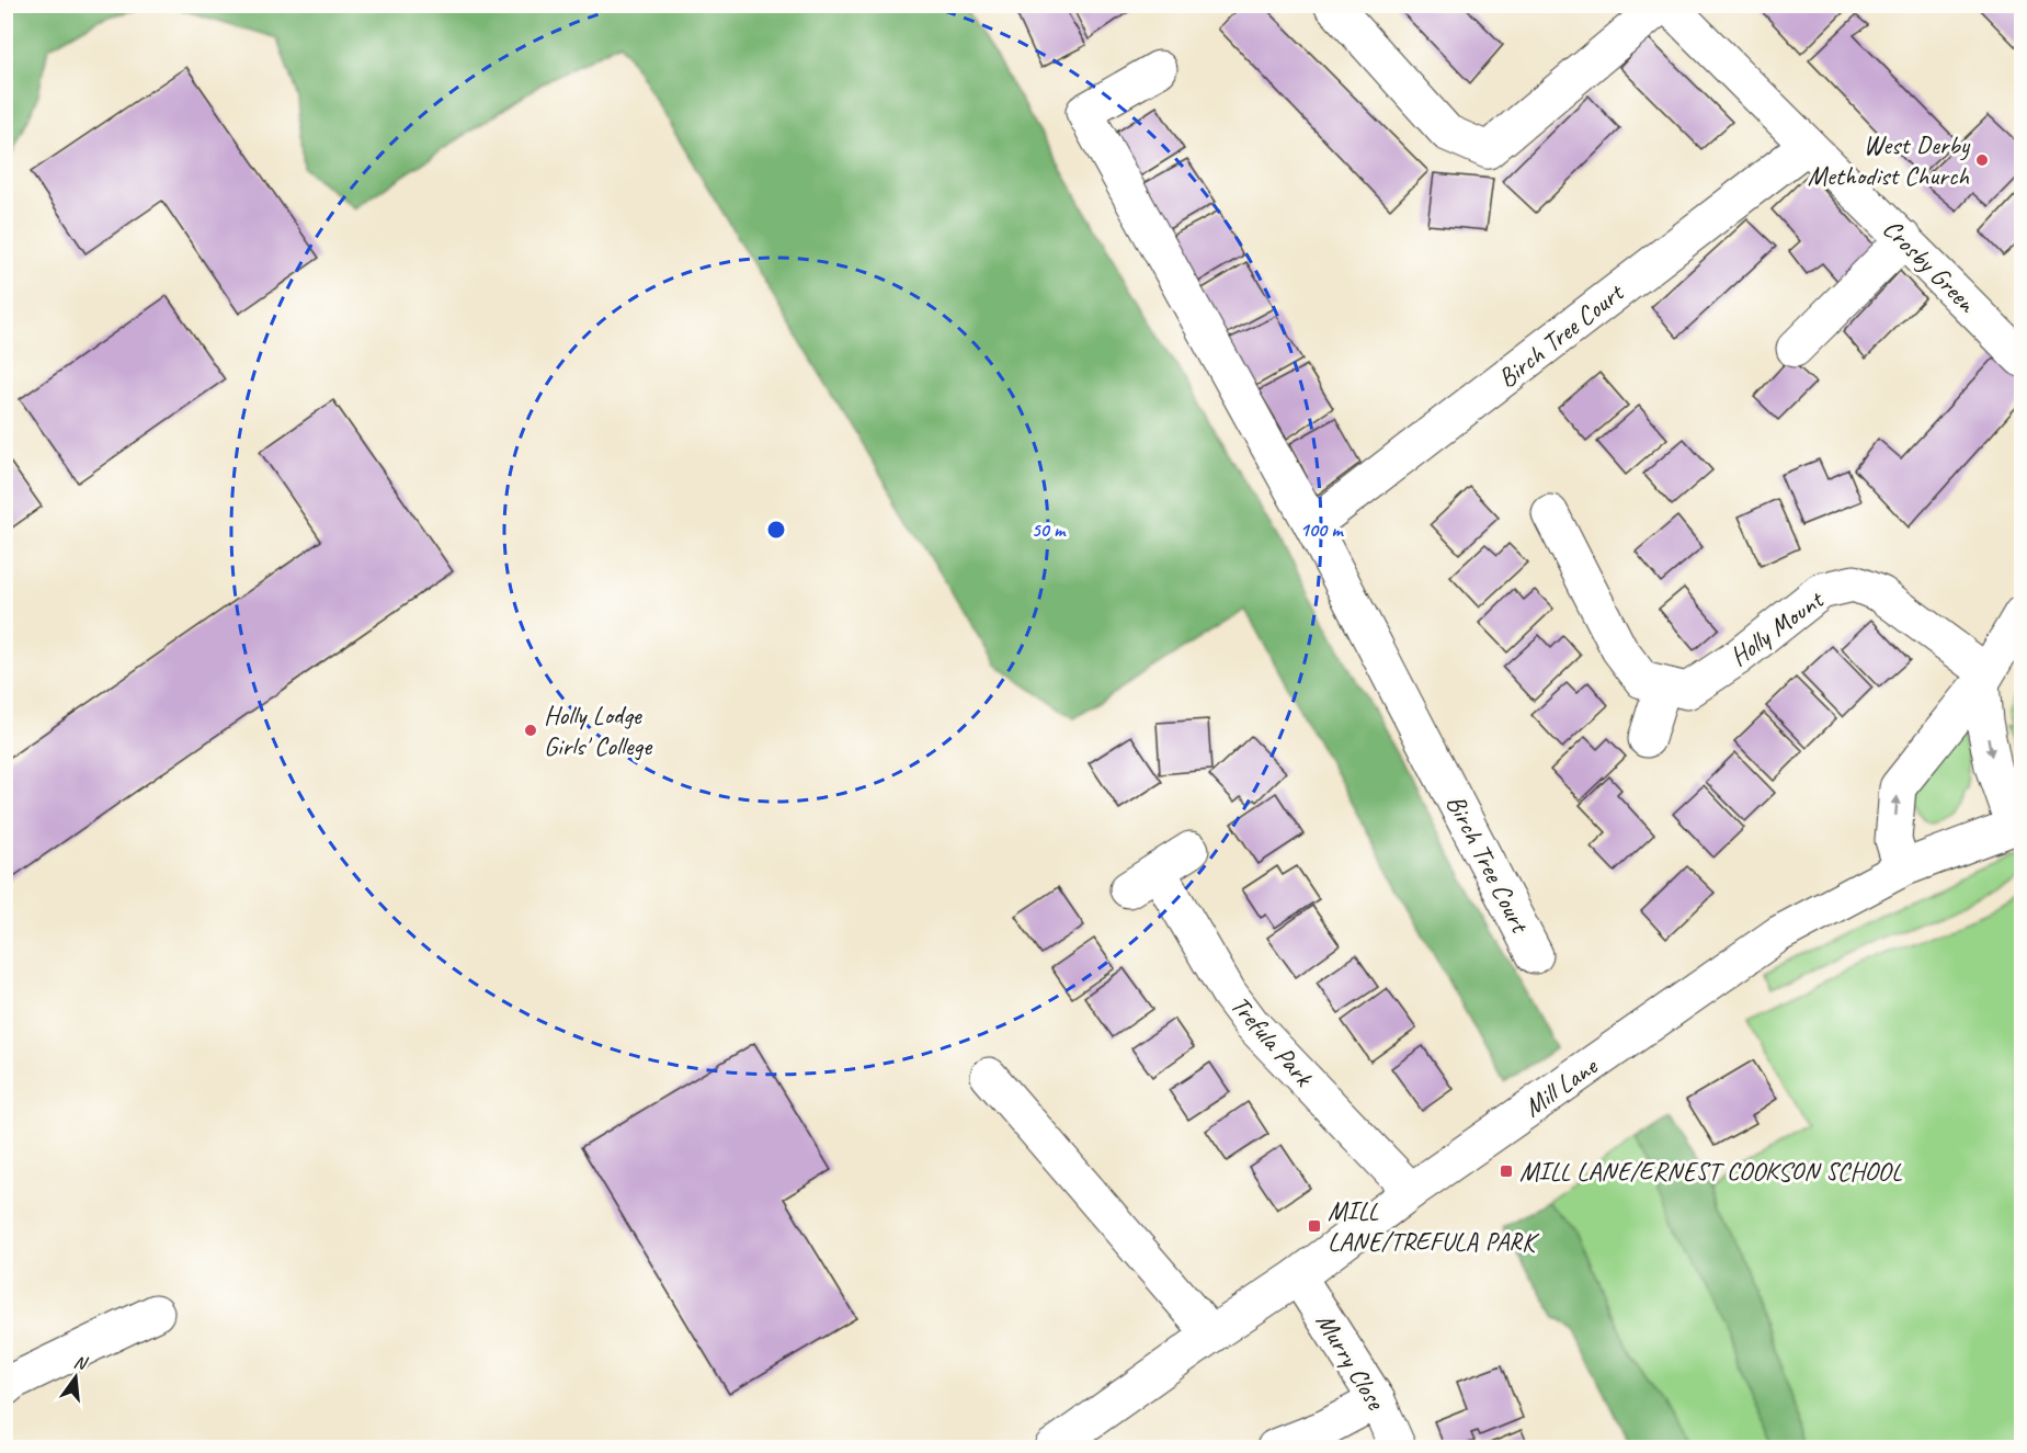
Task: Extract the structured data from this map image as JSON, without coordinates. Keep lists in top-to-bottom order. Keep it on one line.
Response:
{"streets":{"street":["Crosby Green","Birch Tree Court","Holly Mount","Trefula Park","Mill Lane","Murry Close"]},"crossings":[["Crosby Green","Birch Tree Court"],["Trefula Park","Mill Lane"],["Mill Lane","Murry Close"]],"places":{"other":["West Derby Methodist Church","Holly Lodge Girls' College"],"transit":["MILL LANE/ERNEST COOKSON SCHOOL","MILL LANE/TREFULA PARK"]},"north":"top","rings":["50 m","100 m"]}
